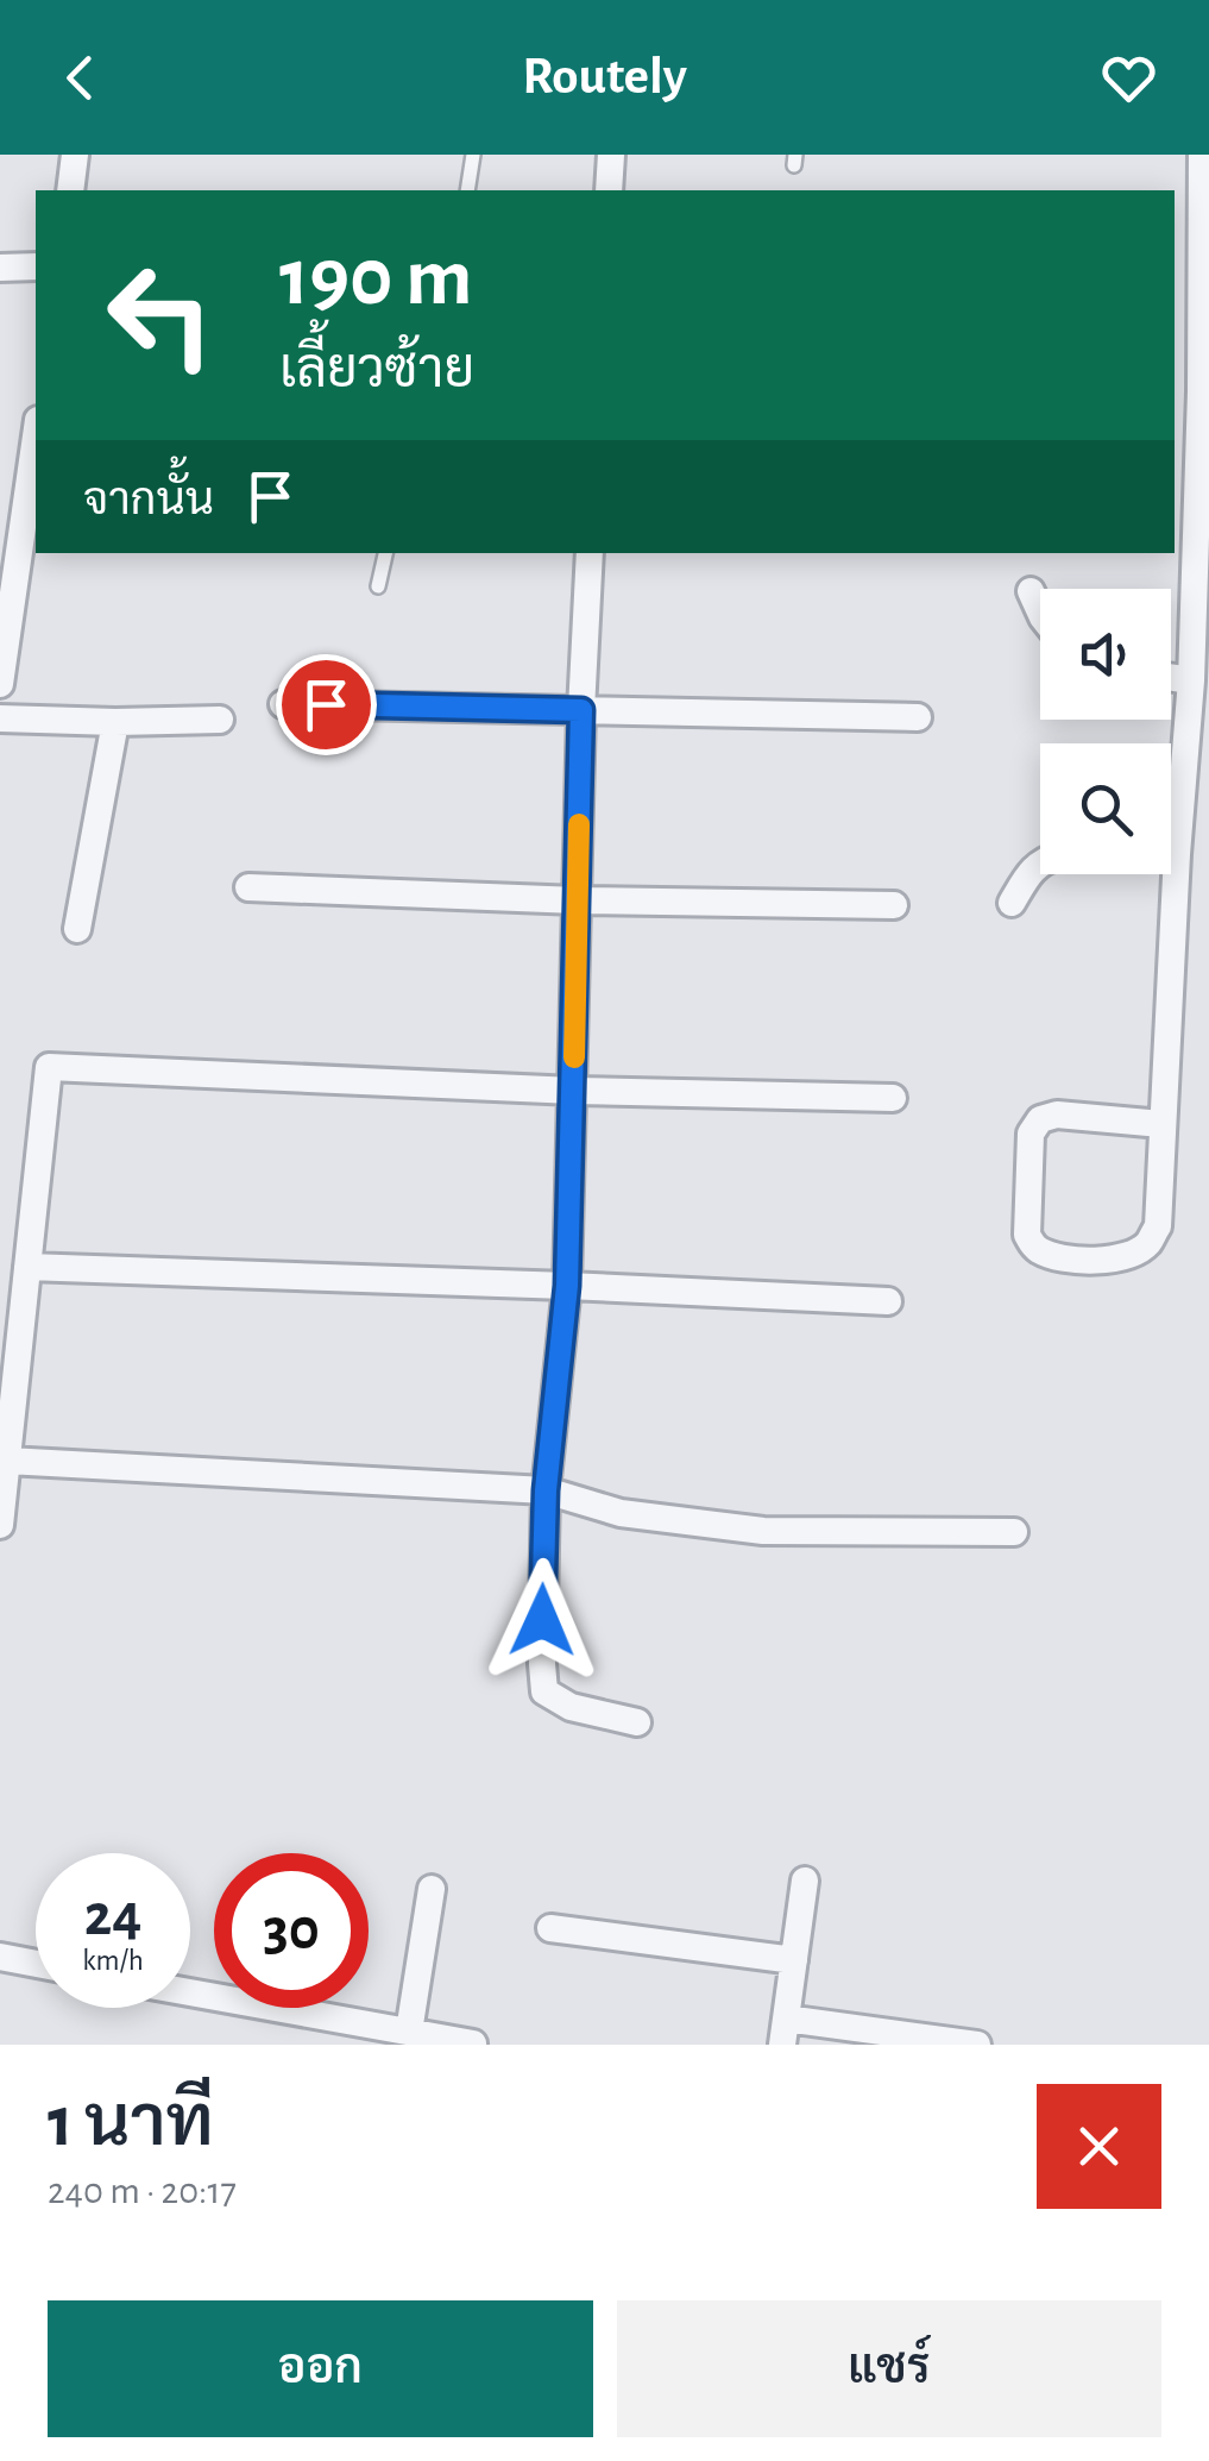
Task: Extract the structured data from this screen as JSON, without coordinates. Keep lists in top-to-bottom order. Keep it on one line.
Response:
{"page":{"header":"Routely","turn":["190 m","เลี้ยวซ้าย"],"then":"จากนั้น","speed":"24 km/h","limit":"30","heading":["1 นาที","240 m · 20:17"],"buttons":["ออก","แชร์"]}}
